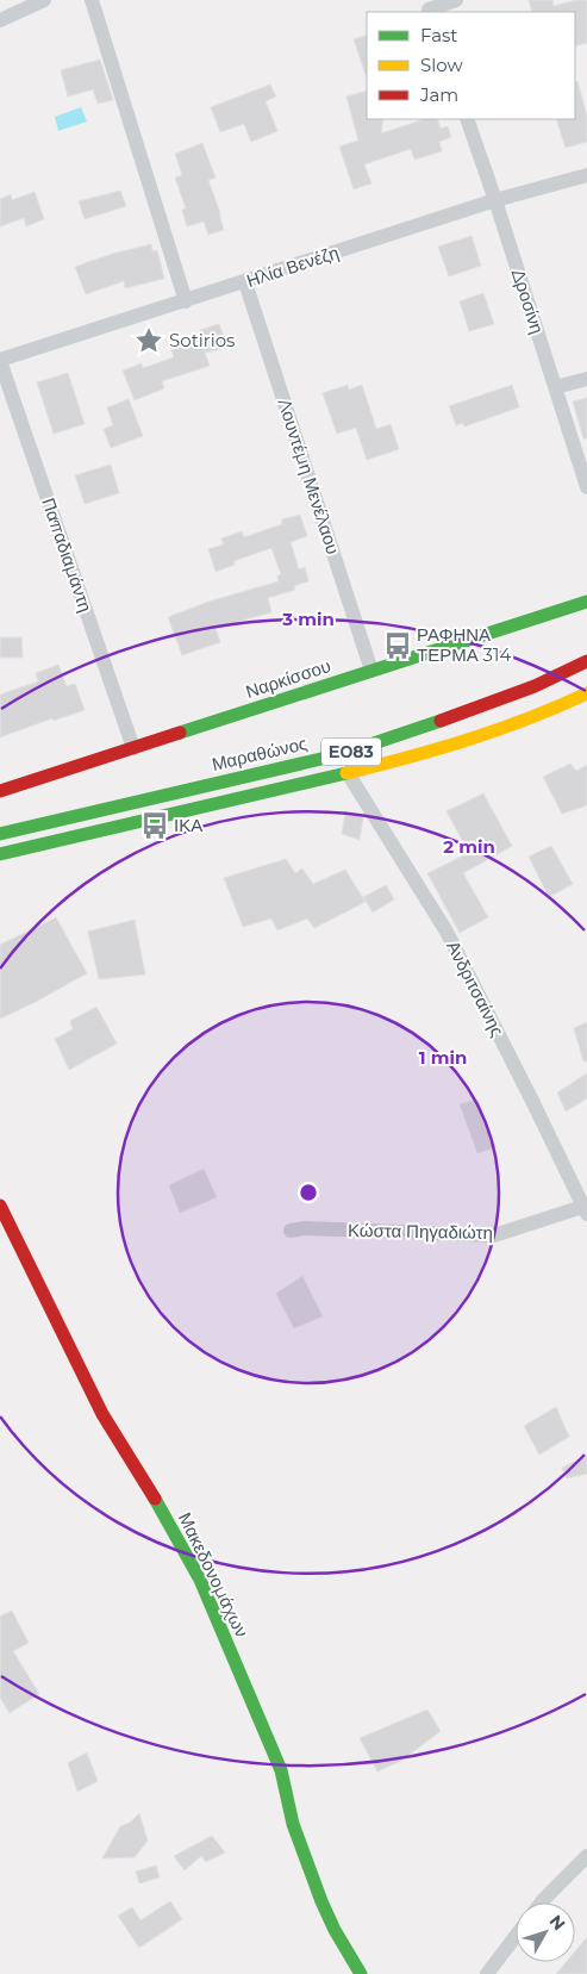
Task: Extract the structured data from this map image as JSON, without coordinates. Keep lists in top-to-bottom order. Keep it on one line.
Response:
{"streets":{"street":["Ηλία Βενέζη","Δροσίνη","Λουντέμη Μενέλαου","Παπαδιαμάντη","Ναρκίσσου","ΕΟ83","Μαραθώνος","Ανδριτσαίνης","Κώστα Πηγαδιώτη","Μακεδονομάχων"]},"crossings":[["Ηλία Βενέζη","Δροσίνη"],["Ηλία Βενέζη","Λουντέμη Μενέλαου"],["Ηλία Βενέζη","Παπαδιαμάντη"],["Λουντέμη Μενέλαου","Ναρκίσσου"],["Παπαδιαμάντη","Ναρκίσσου"],["ΕΟ83","Ανδριτσαίνης"],["Ανδριτσαίνης","Κώστα Πηγαδιώτη"]],"places":{"place":["Sotirios"],"bus stop":["ΡΑΦΗΝΑ ΤΕΡΜΑ 314","ΙΚΑ"]},"legend":["Fast","Slow","Jam"],"north":"top right","rings":["3 min","2 min","1 min"]}
